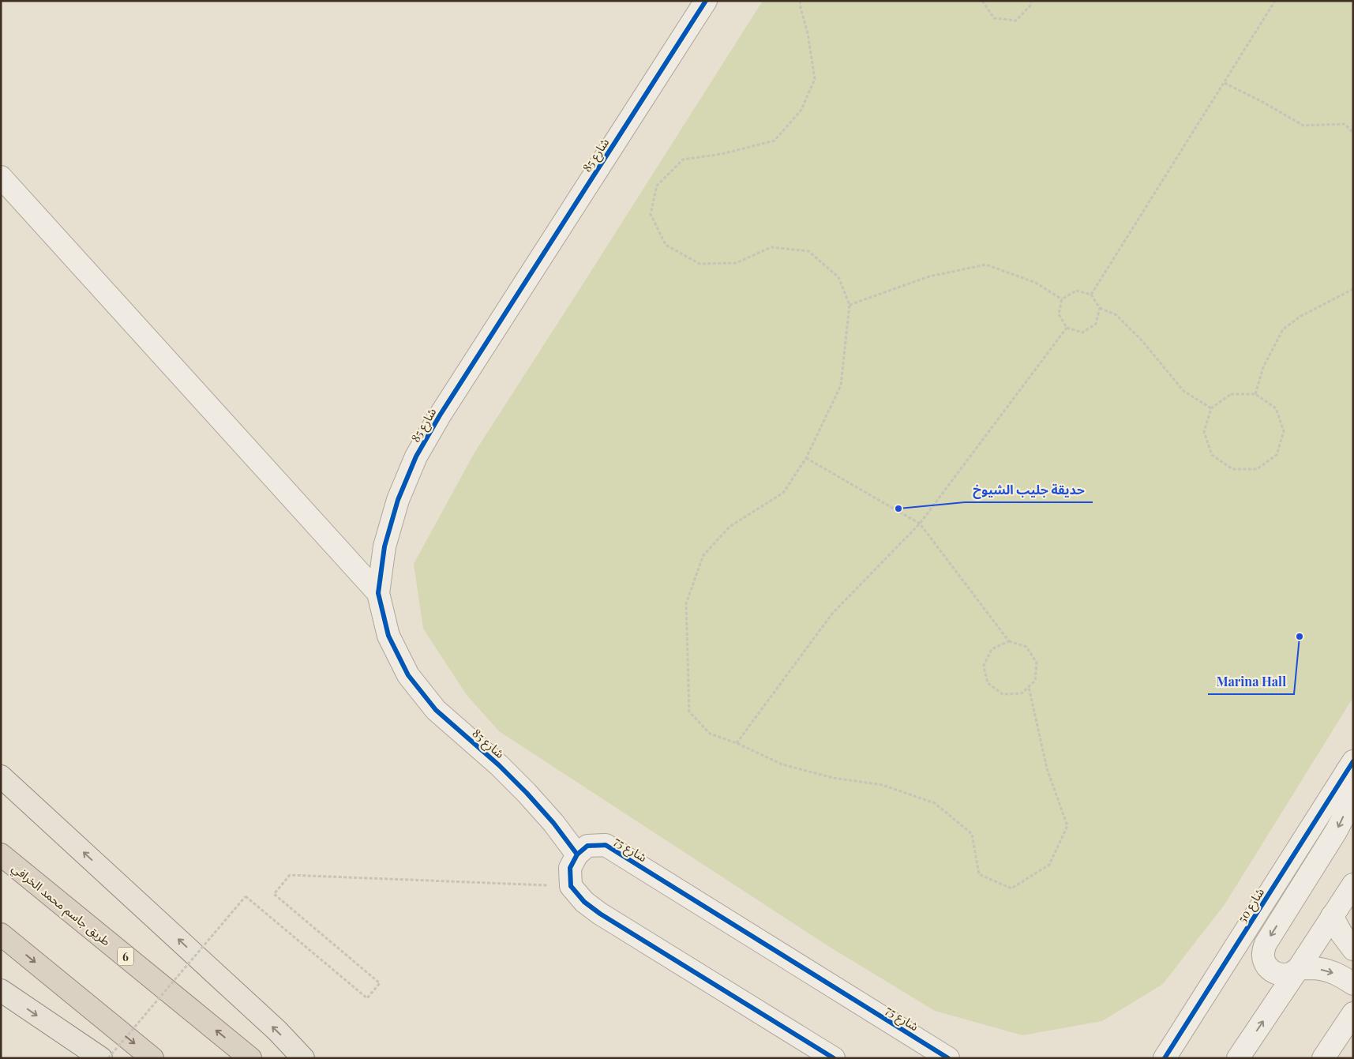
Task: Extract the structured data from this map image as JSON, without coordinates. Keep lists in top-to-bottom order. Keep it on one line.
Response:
{"streets":{"highway":["طريق جاسم محمد الخرافي","6"],"street":["شارع 85","شارع 75","شارع 50"]},"crossings":[["شارع 85","شارع 75"]],"places":["حديقة جليب الشيوخ","Marina Hall"]}
